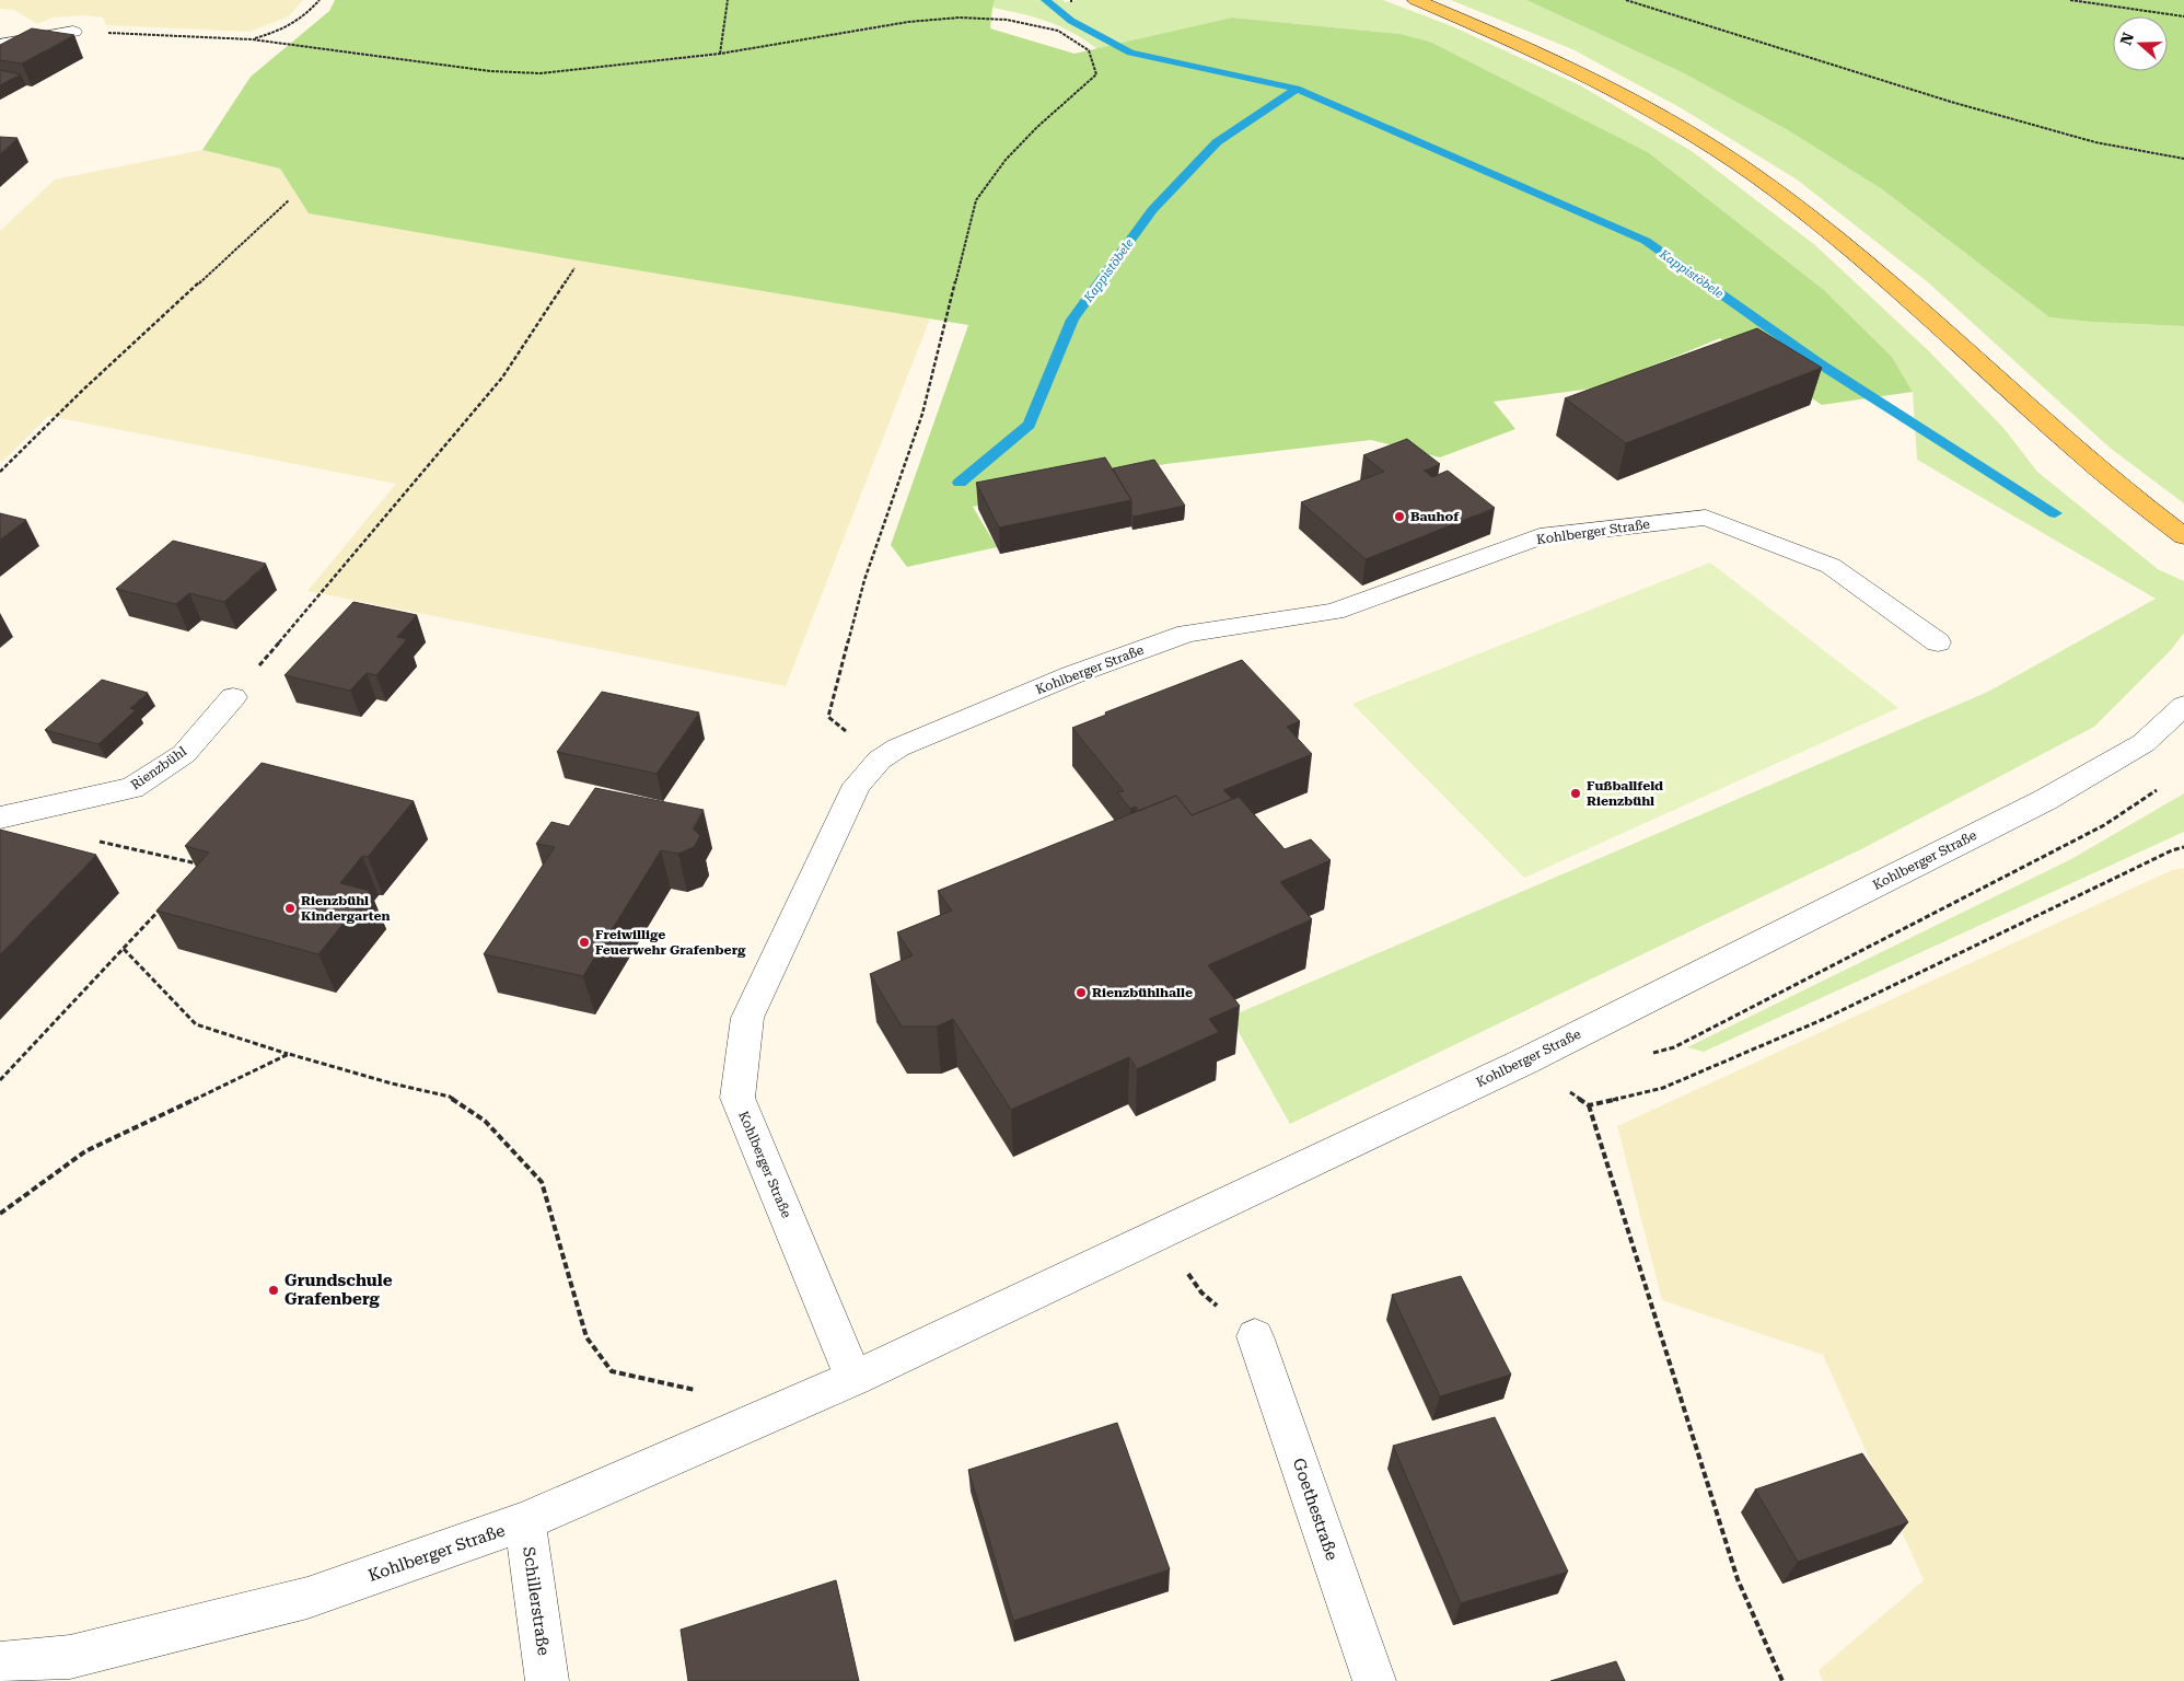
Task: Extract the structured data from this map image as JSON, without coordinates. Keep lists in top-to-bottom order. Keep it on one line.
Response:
{"streets":{"street":["Kohlberger Straße","Rienzbühl","Goethestraße","Schillerstraße"]},"crossings":[["Kohlberger Straße","Schillerstraße"]],"water":["Kappistöbele"],"places":["Bauhof","Fußballfeld Rienzbühl","Rienzbühl Kindergarten","Freiwillige Feuerwehr Grafenberg","Rienzbühlhalle","Grundschule Grafenberg"],"north":"left"}
